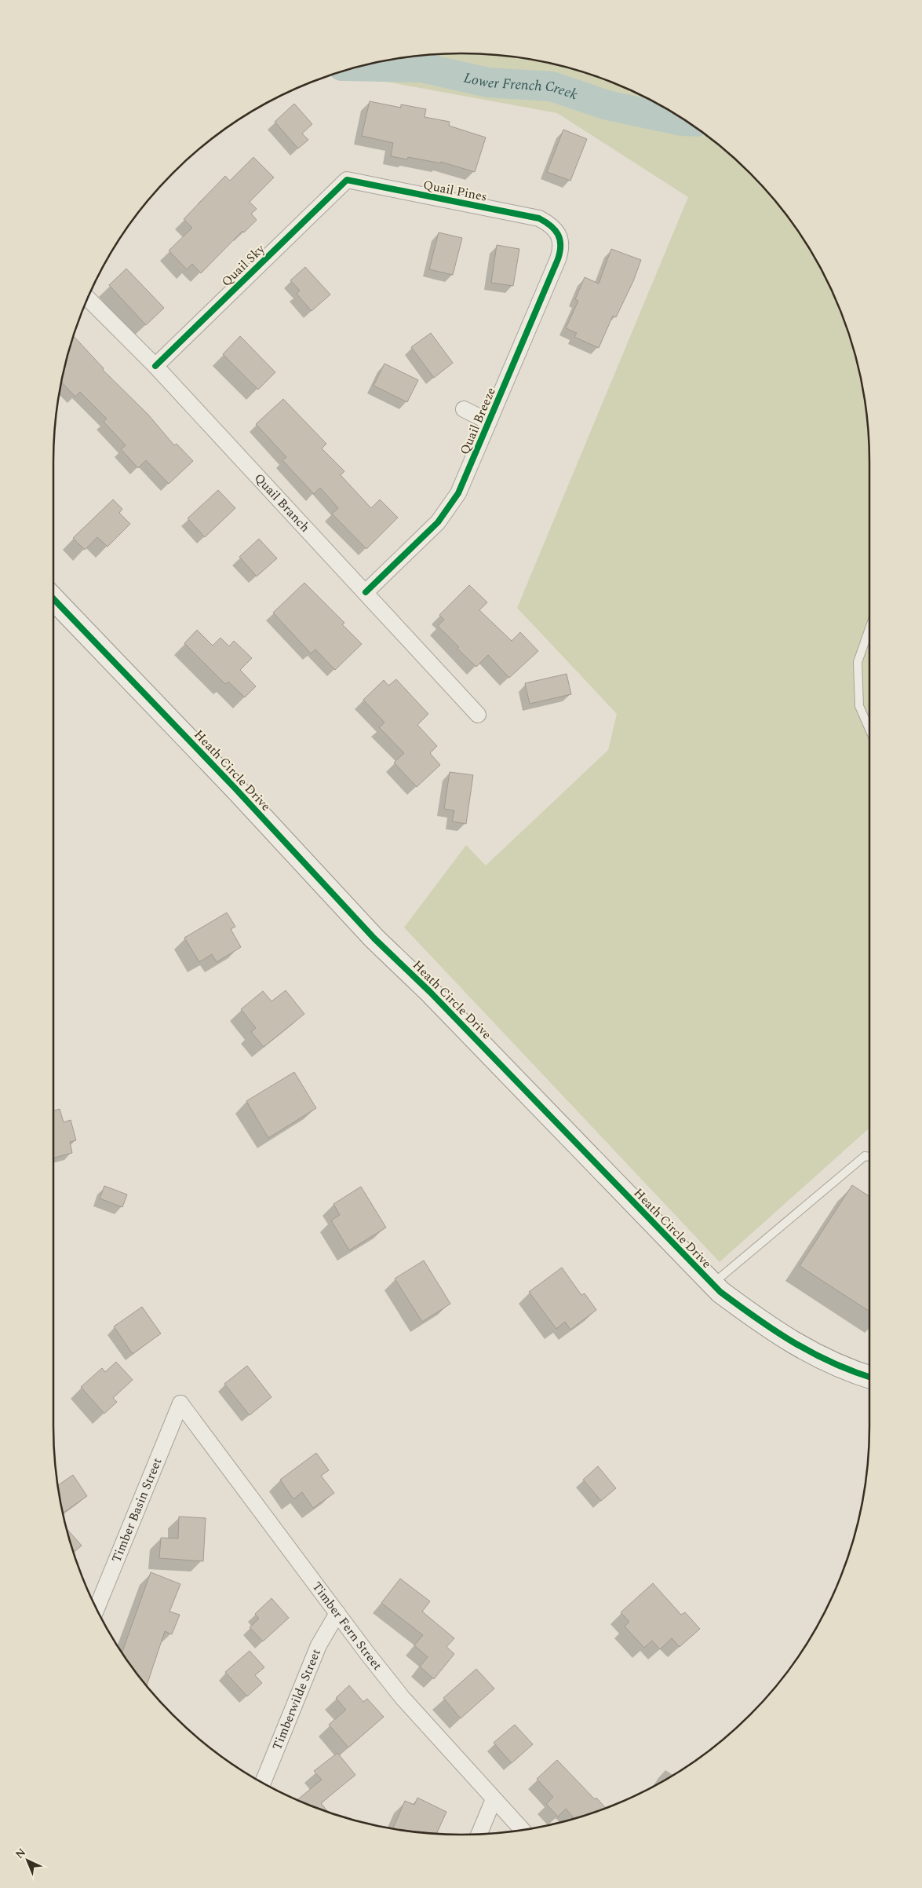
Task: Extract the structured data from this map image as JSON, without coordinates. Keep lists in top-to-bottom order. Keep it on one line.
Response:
{"streets":{"street":["Quail Pines","Quail Sky","Quail Breeze","Quail Branch","Heath Circle Drive","Timber Basin Street","Timber Fern Street","Timberwilde Street"]},"crossings":[["Quail Pines","Quail Sky"],["Quail Pines","Quail Breeze"],["Quail Sky","Quail Branch"],["Quail Breeze","Quail Branch"],["Timber Basin Street","Timber Fern Street"],["Timber Fern Street","Timberwilde Street"]],"water":["Lower French Creek"],"north":"top left"}
